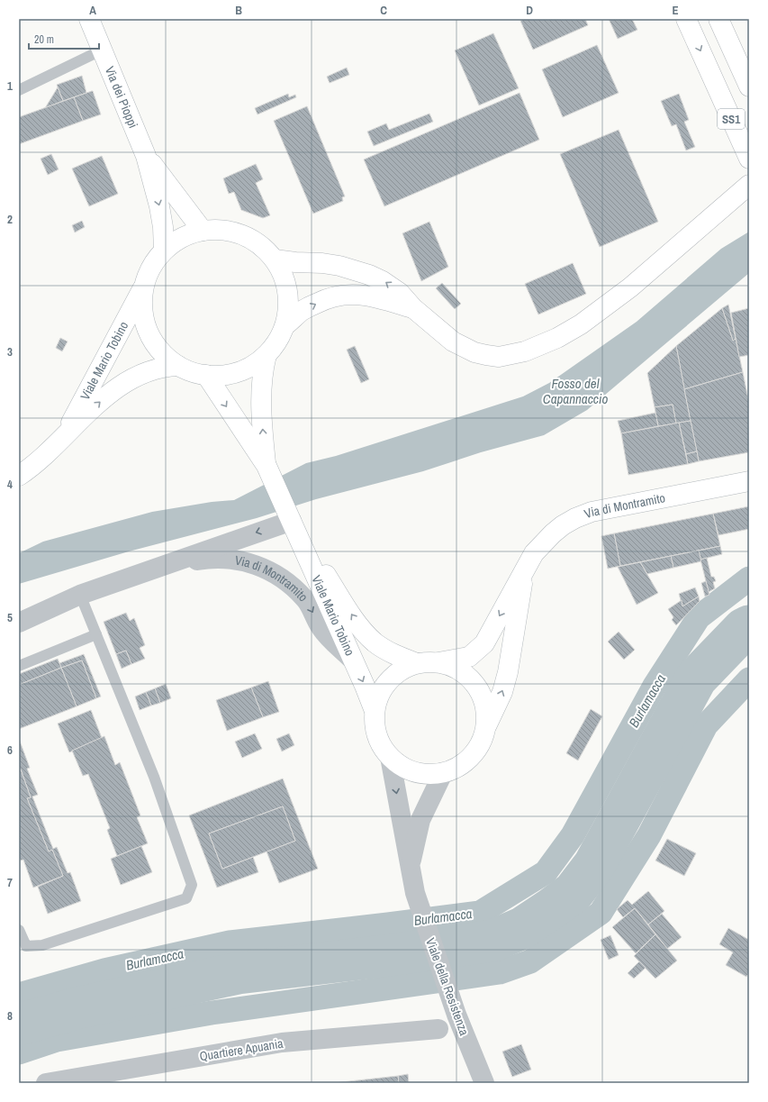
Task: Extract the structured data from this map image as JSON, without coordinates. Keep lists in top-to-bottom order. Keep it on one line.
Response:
{"streets":{"main road":["Via dei Pioppi","SS1","Viale Mario Tobino","Via di Montramito"],"street":["Viale della Resistenza","Quartiere Apuania"]},"crossings":[["Viale Mario Tobino","Via di Montramito"],["Viale Mario Tobino","Viale della Resistenza"],["Via di Montramito","Viale della Resistenza"]],"water":["Fosso del Capannaccio","Burlamacca"],"scale_bar":"20 m","grid":{"columns":["A","B","C","D","E"],"rows":["1","2","3","4","5","6","7","8"]}}
